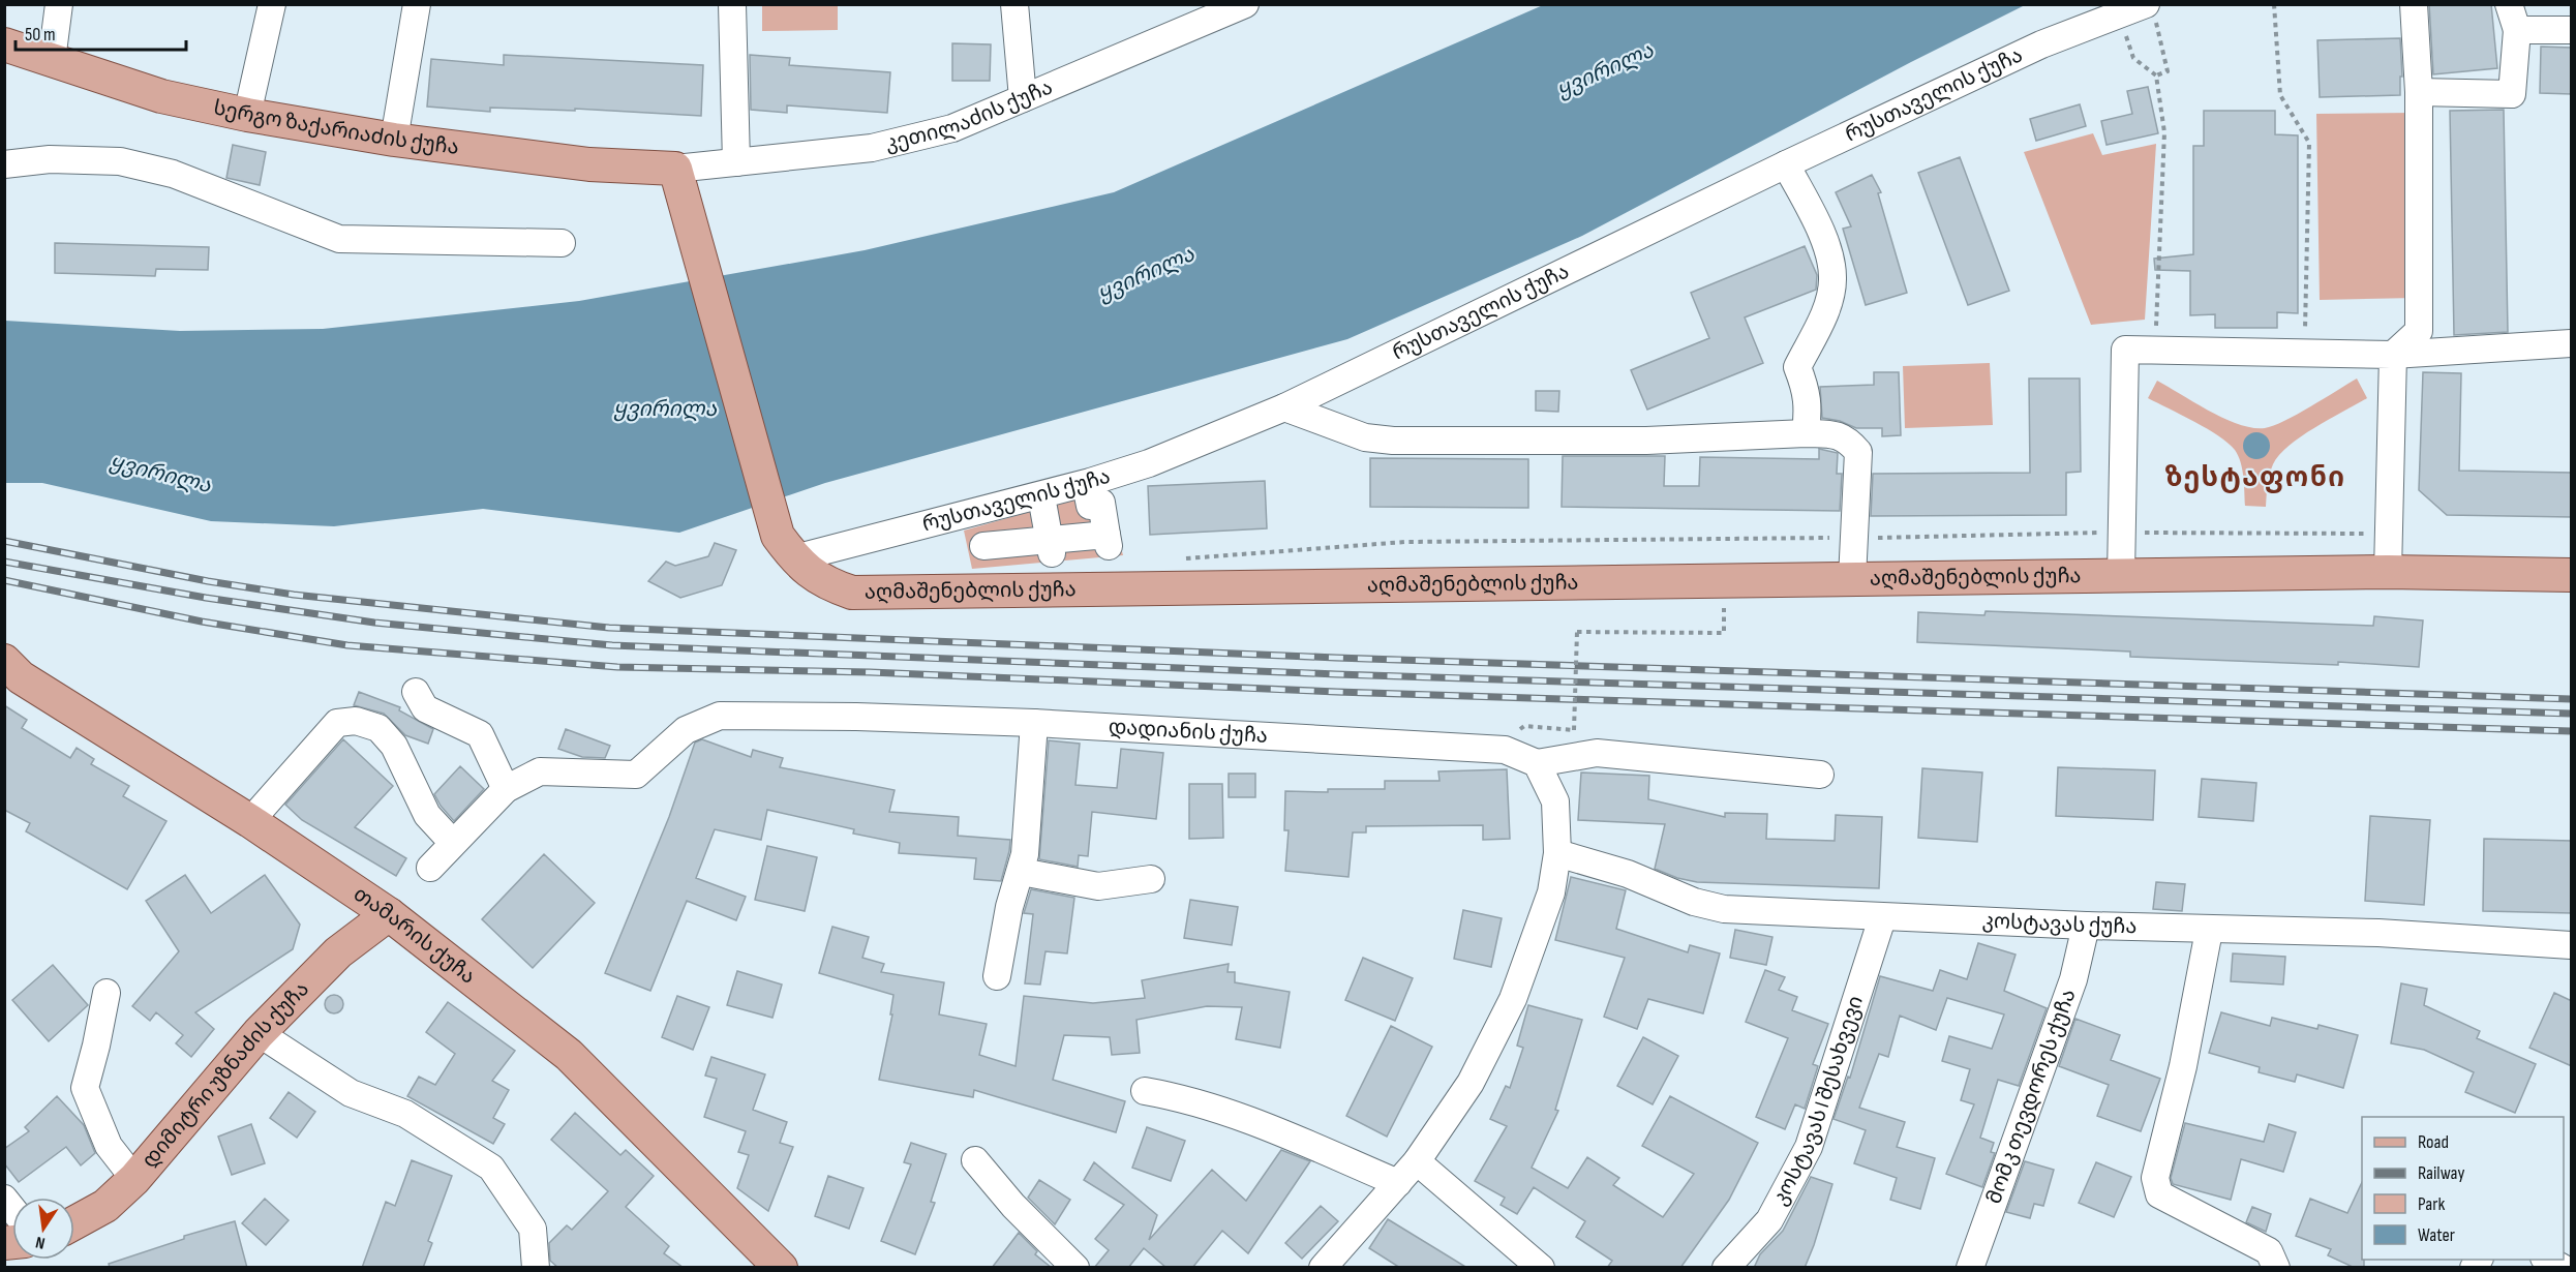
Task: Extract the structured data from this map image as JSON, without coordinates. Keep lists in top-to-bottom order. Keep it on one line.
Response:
{"streets":{"main road":["სერგო ზაქარიაძის ქუჩა","აღმაშენებლის ქუჩა","თამარის ქუჩა","დიმიტრი უზნაძის ქუჩა"],"street":["რუსთაველის ქუჩა","კეთილაძის ქუჩა","დადიანის ქუჩა","კოსტავას ქუჩა","მომკ თევდორეს ქუჩა","კოსტავას I შესახვევი"]},"crossings":[["რუსთაველის ქუჩა","აღმაშენებლის ქუჩა"],["კეთილაძის ქუჩა","სერგო ზაქარიაძის ქუჩა"],["კოსტავას ქუჩა","მომკ თევდორეს ქუჩა"],["კოსტავას ქუჩა","კოსტავას I შესახვევი"],["თამარის ქუჩა","დიმიტრი უზნაძის ქუჩა"]],"districts":["ზესტაფონი"],"water":["ყვირილა"],"legend":["Road","Railway","Park","Water"],"scale_bar":"50 m","north":"bottom"}
